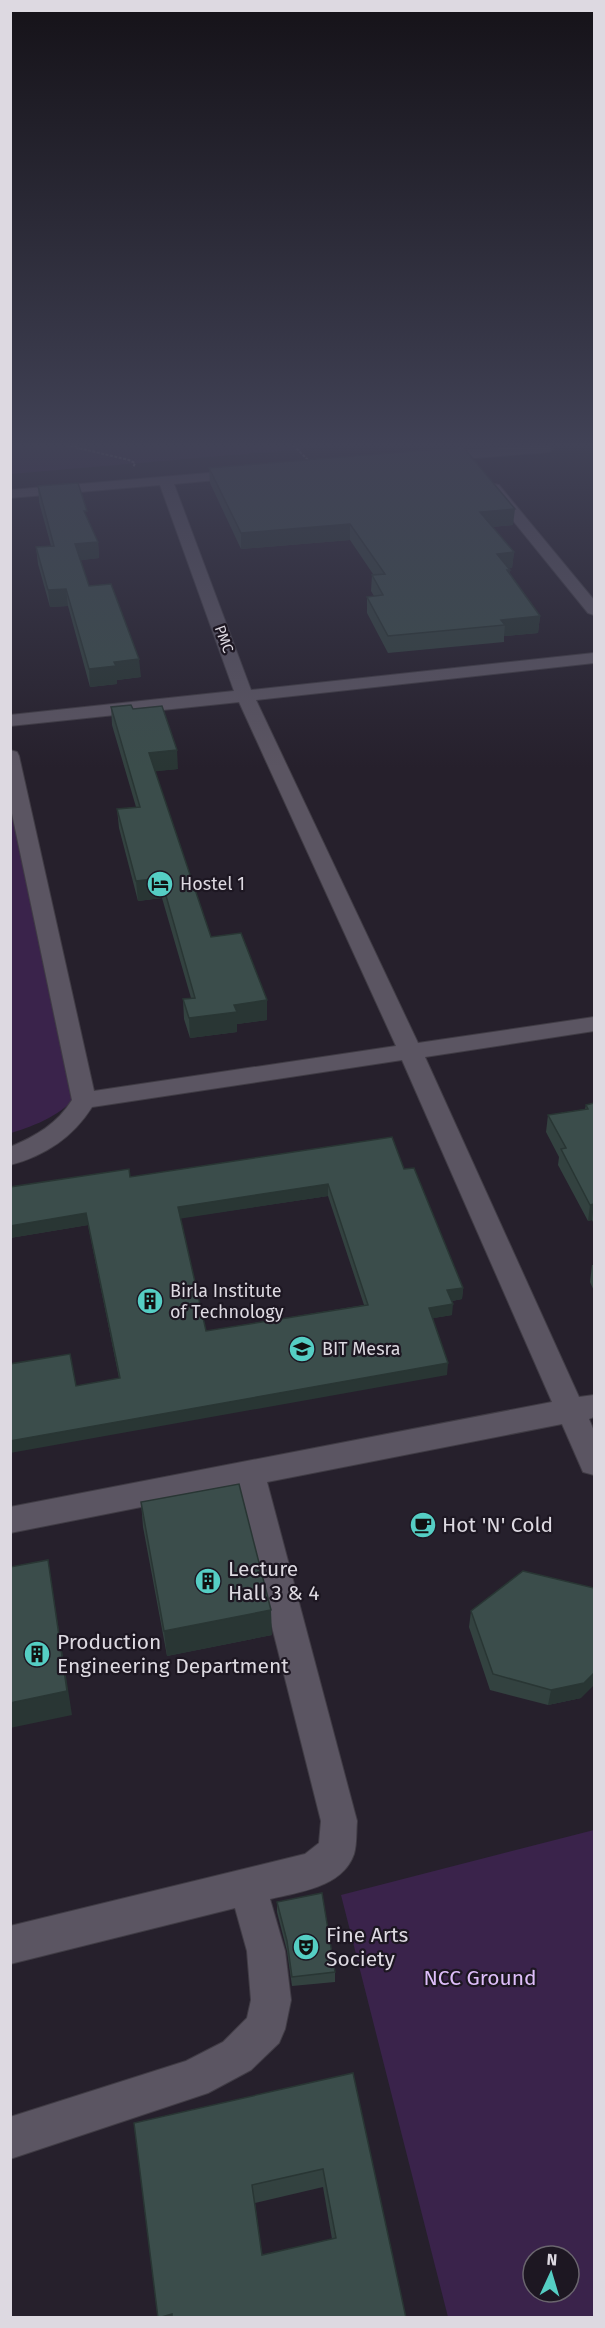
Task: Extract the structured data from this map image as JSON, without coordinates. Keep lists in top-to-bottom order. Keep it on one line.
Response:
{"streets":{"street":["PMC"]},"parks":["NCC Ground"],"places":{"hotel":["Hostel 1"],"building":["Birla Institute of Technology","Lecture Hall 3 & 4","Production Engineering Department"],"school or university":["BIT Mesra"],"cafe":["Hot 'N' Cold"],"theatre":["Fine Arts Society"]},"north":"top"}
